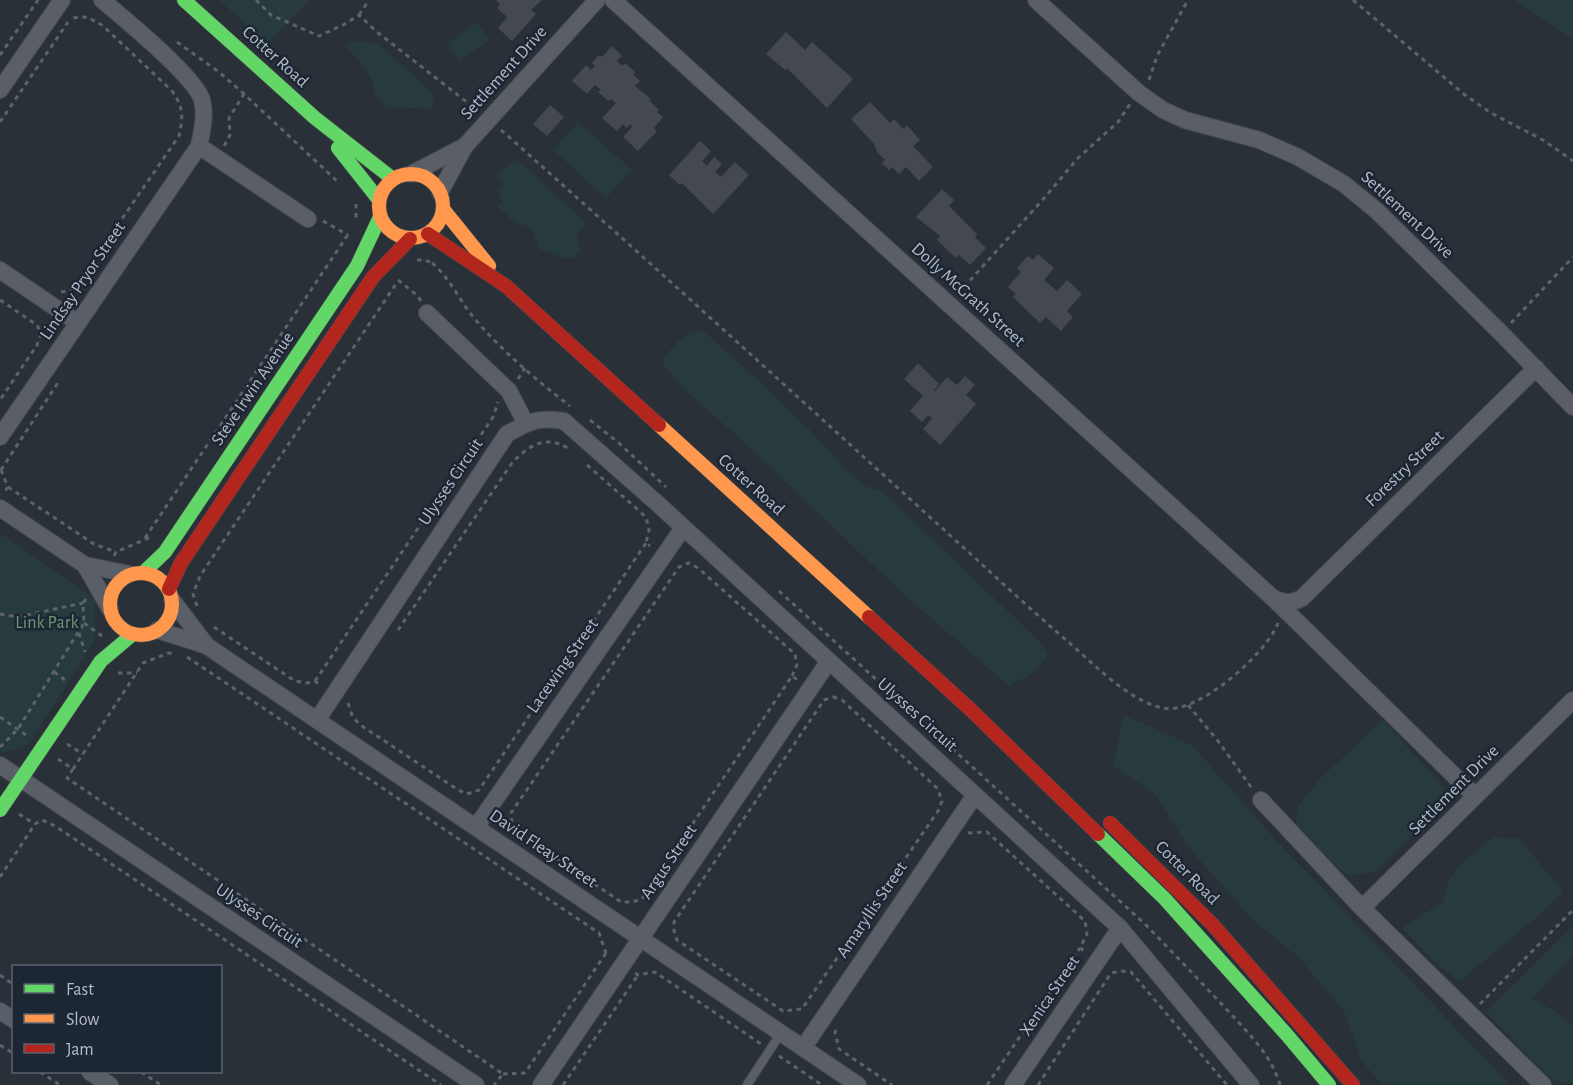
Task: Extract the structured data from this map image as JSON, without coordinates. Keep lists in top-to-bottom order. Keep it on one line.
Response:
{"streets":{"main road":["Cotter Road","Steve Irwin Avenue"],"street":["Settlement Drive","Lindsay Pryor Street","Dolly McGrath Street","Forestry Street","Ulysses Circuit","Lacewing Street","David Fleay Street","Argus Street","Amaryllis Street","Xenica Street"]},"crossings":[["Cotter Road","Settlement Drive"],["Cotter Road","Steve Irwin Avenue"],["Settlement Drive","Dolly McGrath Street"],["Settlement Drive","Steve Irwin Avenue"],["Settlement Drive","Forestry Street"],["Dolly McGrath Street","Forestry Street"],["Steve Irwin Avenue","David Fleay Street"],["Ulysses Circuit","Lacewing Street"],["Ulysses Circuit","David Fleay Street"],["Ulysses Circuit","Argus Street"],["Ulysses Circuit","Amaryllis Street"],["Ulysses Circuit","Xenica Street"],["Lacewing Street","David Fleay Street"],["David Fleay Street","Argus Street"],["David Fleay Street","Amaryllis Street"]],"parks":["Link Park"],"legend":["Fast","Slow","Jam"]}
